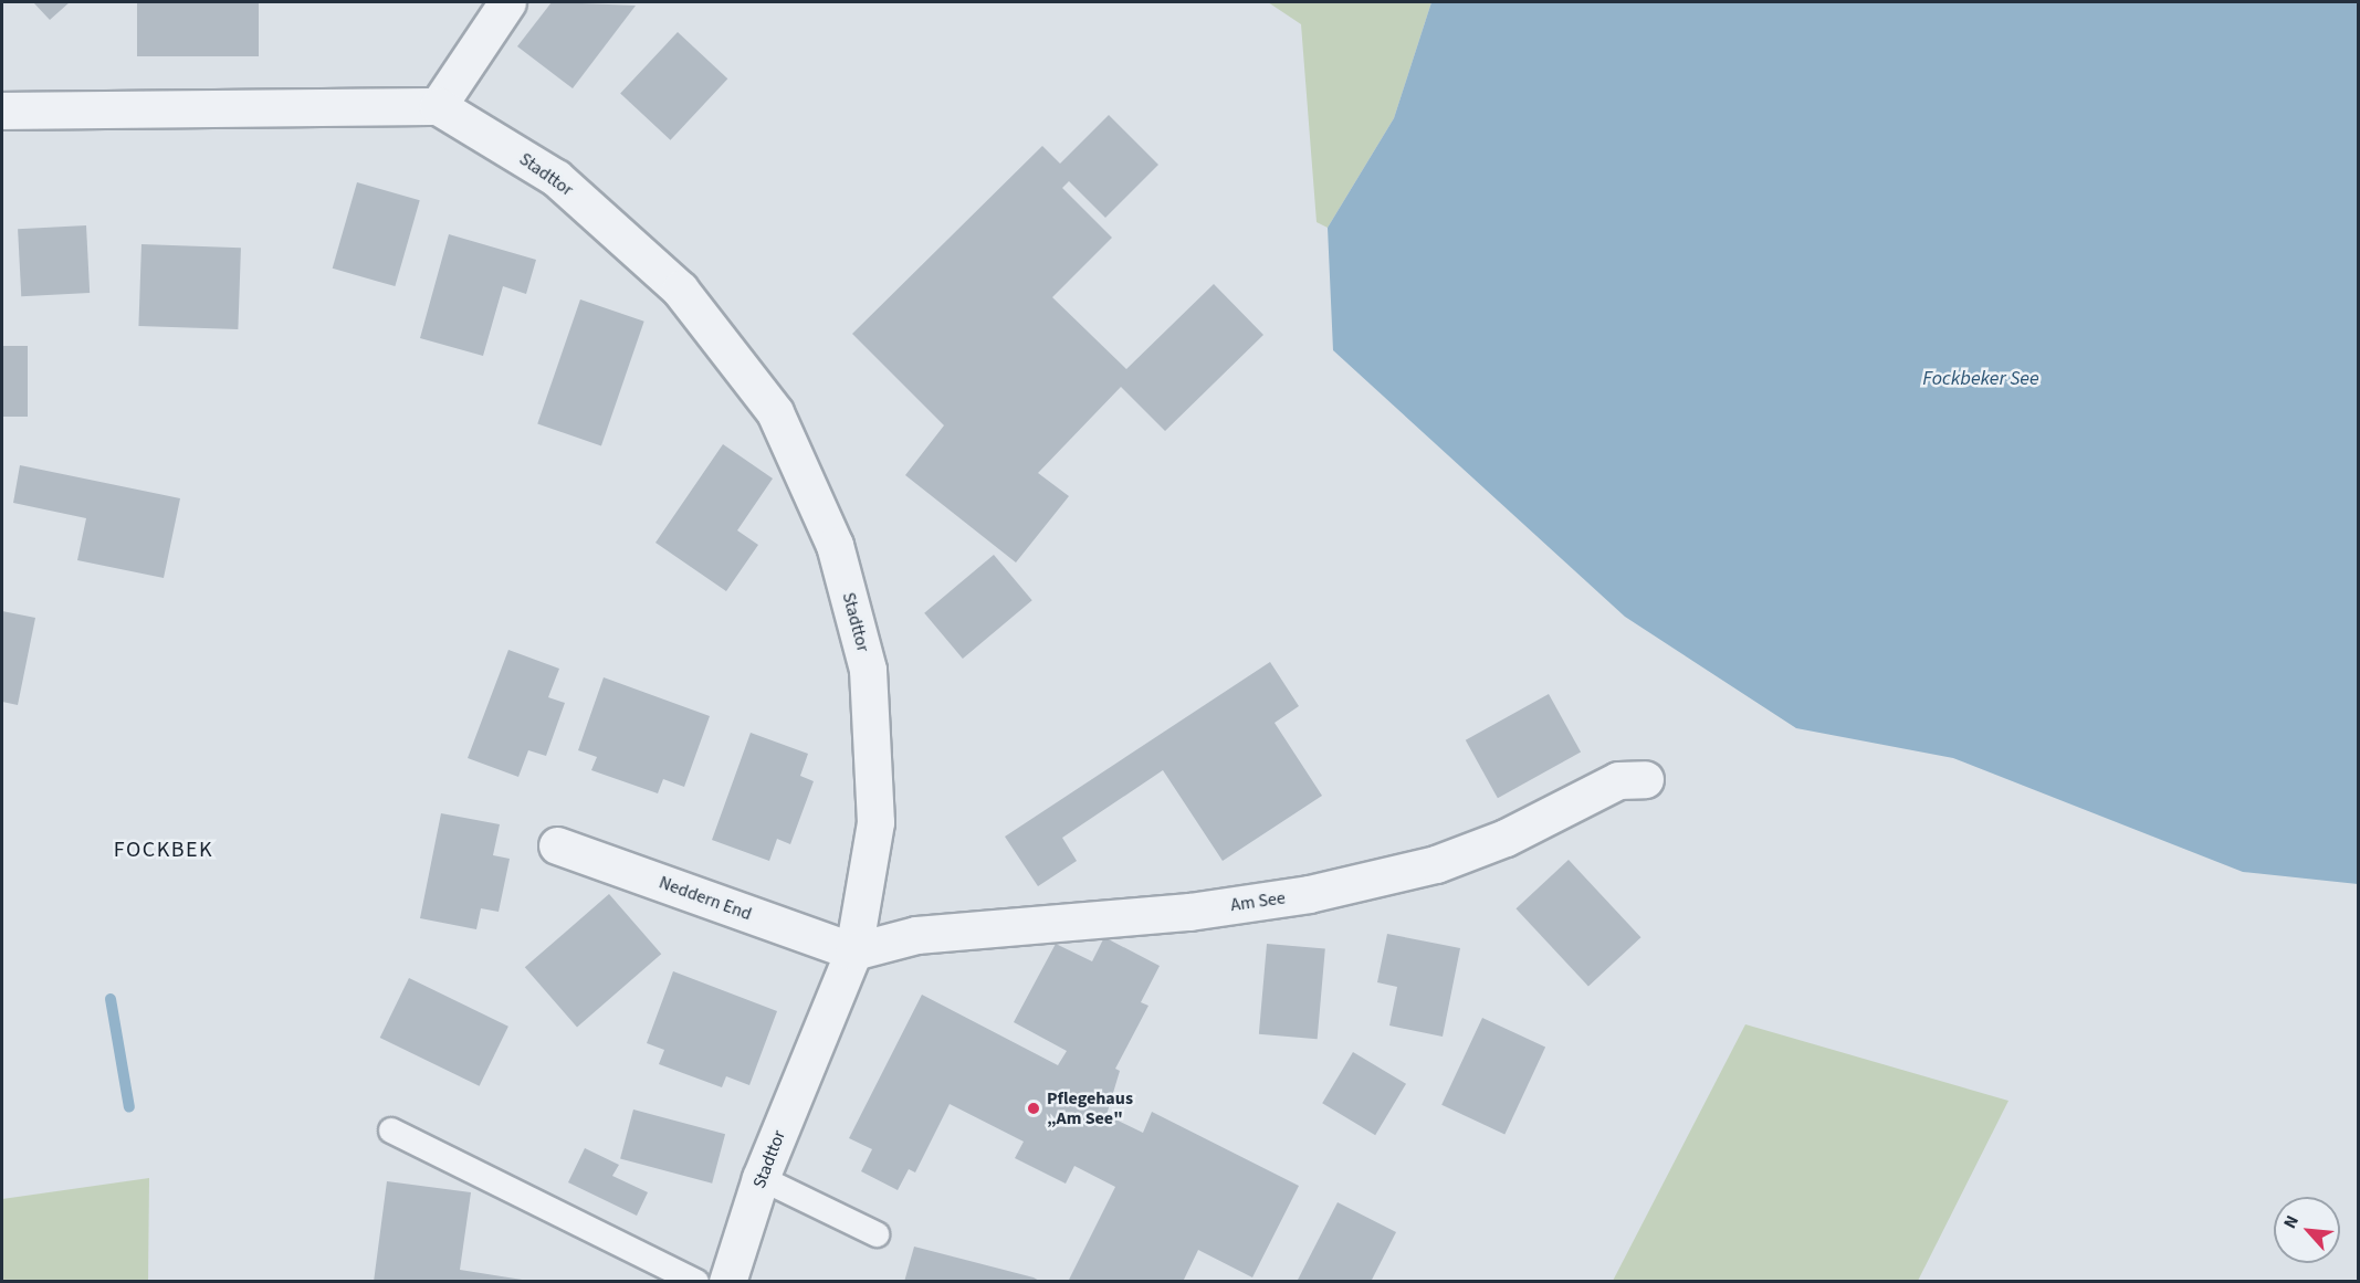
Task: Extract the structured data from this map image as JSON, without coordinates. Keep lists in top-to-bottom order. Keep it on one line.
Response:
{"streets":{"street":["Stadttor","Neddern End","Am See"]},"crossings":[["Stadttor","Neddern End"],["Stadttor","Am See"],["Neddern End","Am See"]],"districts":["FOCKBEK"],"water":["Fockbeker See"],"places":["Pflegehaus „Am See\""],"north":"top left"}
